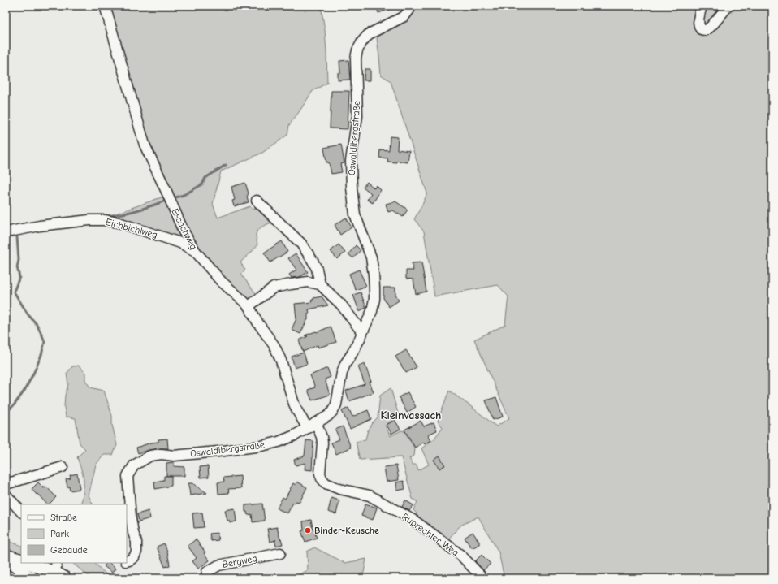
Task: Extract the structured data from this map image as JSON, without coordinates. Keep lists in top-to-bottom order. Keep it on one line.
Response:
{"streets":{"street":["Oswaldibergstraße","Eichbichlweg","Essachweg","Ruprechter Weg","Bergweg"]},"crossings":[["Oswaldibergstraße","Essachweg"],["Oswaldibergstraße","Ruprechter Weg"],["Eichbichlweg","Essachweg"],["Essachweg","Ruprechter Weg"]],"districts":["Kleinvassach"],"places":["Binder-Keusche"],"legend":["Straße","Park","Gebäude"]}
